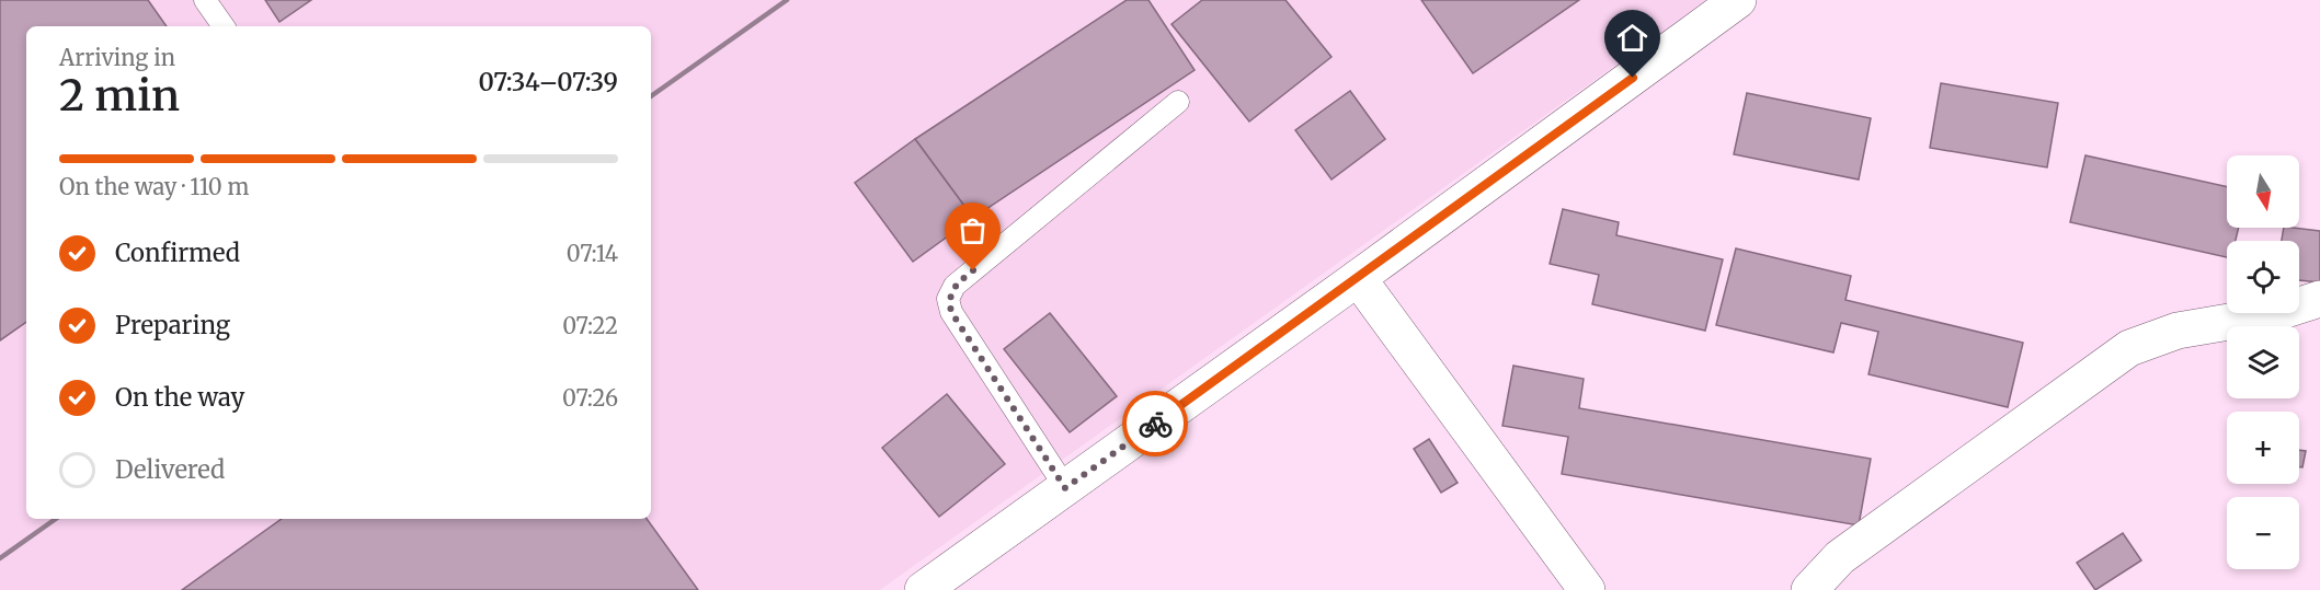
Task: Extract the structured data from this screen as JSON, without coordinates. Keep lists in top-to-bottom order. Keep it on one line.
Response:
{"north":"bottom","page":{"heading":["2 min","Arriving in","07:34–07:39"],"bar":"On the way · 110 m","map_buttons":["+","−"],"list":[["Confirmed","07:14"],["Preparing","07:22"],["On the way","07:26"],"Delivered"]}}
